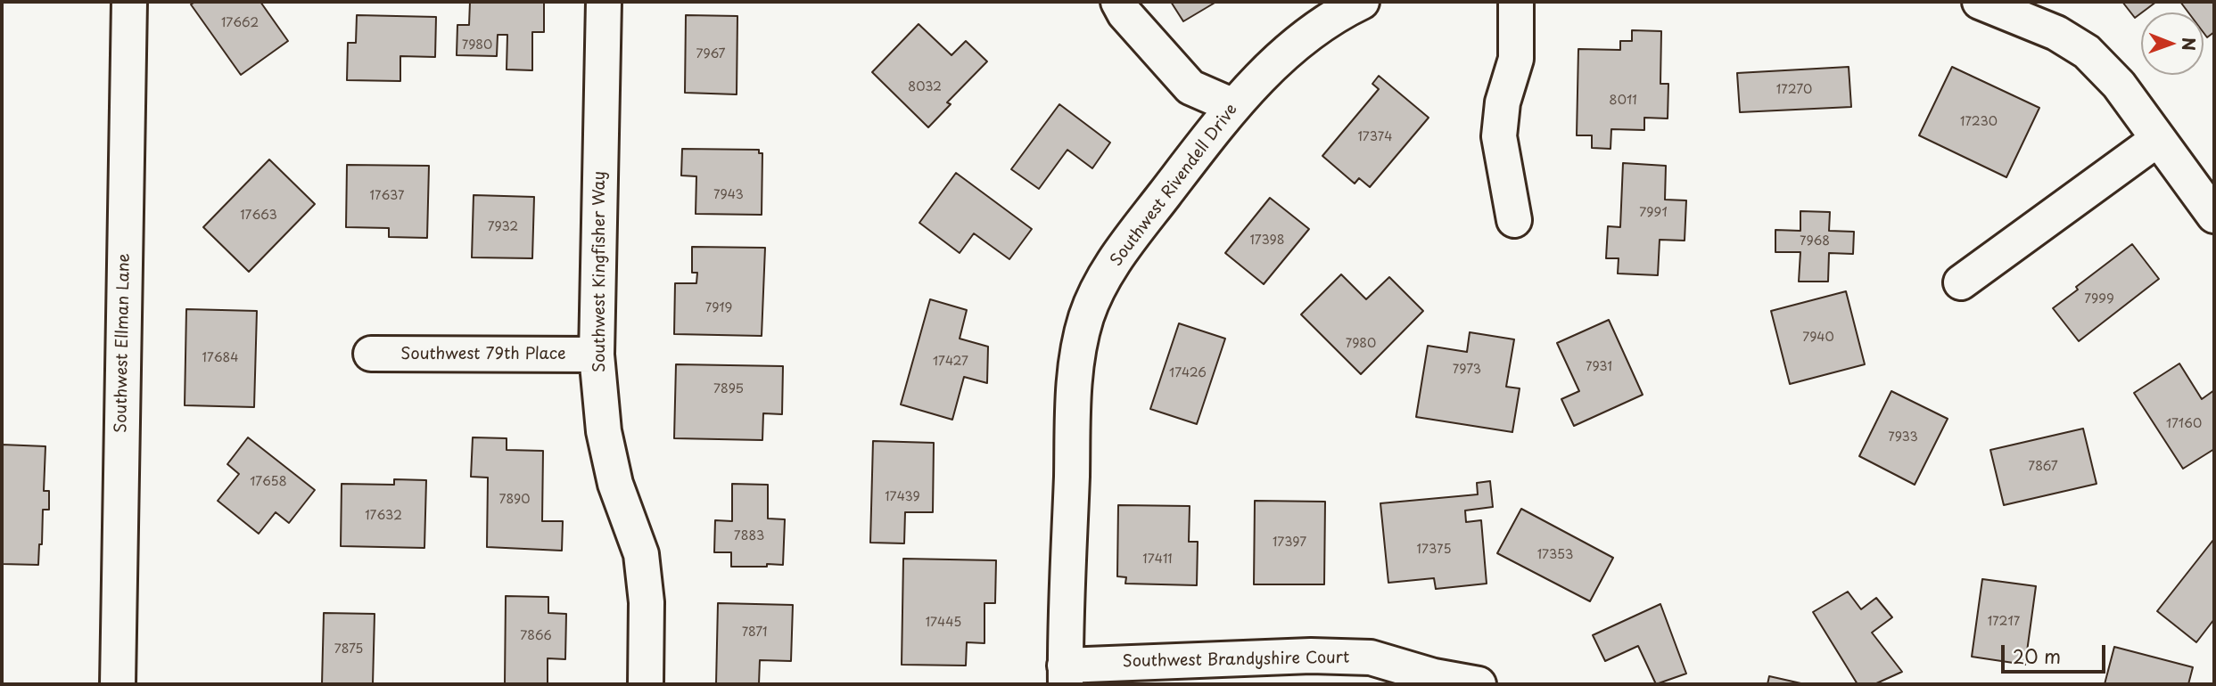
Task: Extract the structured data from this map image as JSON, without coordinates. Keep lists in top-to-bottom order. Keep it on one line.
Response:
{"streets":{"street":["Southwest Rivendell Drive","Southwest Kingfisher Way","Southwest Ellman Lane","Southwest 79th Place","Southwest Brandyshire Court"]},"crossings":[["Southwest Rivendell Drive","Southwest Brandyshire Court"],["Southwest Kingfisher Way","Southwest 79th Place"]],"house_numbers":["17662","7980","7967","8032","17270","8011","17230","17374","7943","17637","7991","17663","7932","17398","7968","7999","7919","7940","7980","17684","17427","7931","7973","17426","7895","17160","7933","7867","17658","17439","7890","17632","7883","17397","17375","17353","17411","17217","17445","7871","7866","7875"],"scale_bar":"20 m","north":"right"}
